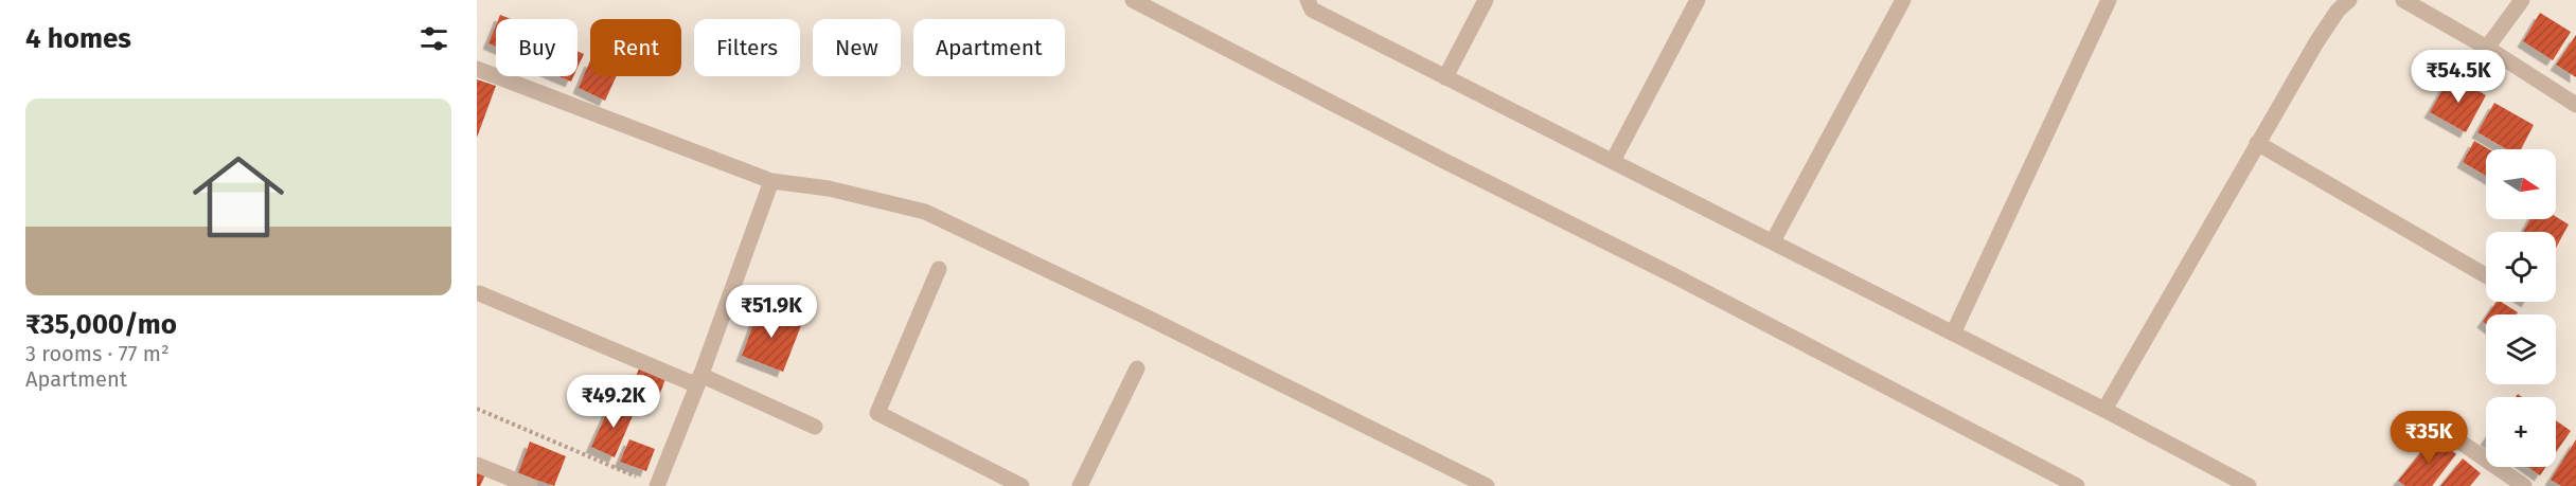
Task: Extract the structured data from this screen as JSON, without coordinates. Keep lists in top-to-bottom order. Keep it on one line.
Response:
{"north":"right","page":{"heading":"4 homes","chip":["Buy","Rent","Filters","New","Apartment"],"price":["₹54.5K","₹51.9K","₹49.2K","₹35K"],"list":[{"name":"₹35,000/mo","note":"3 rooms · 77 m² · Apartment"}],"map_buttons":"+"}}
